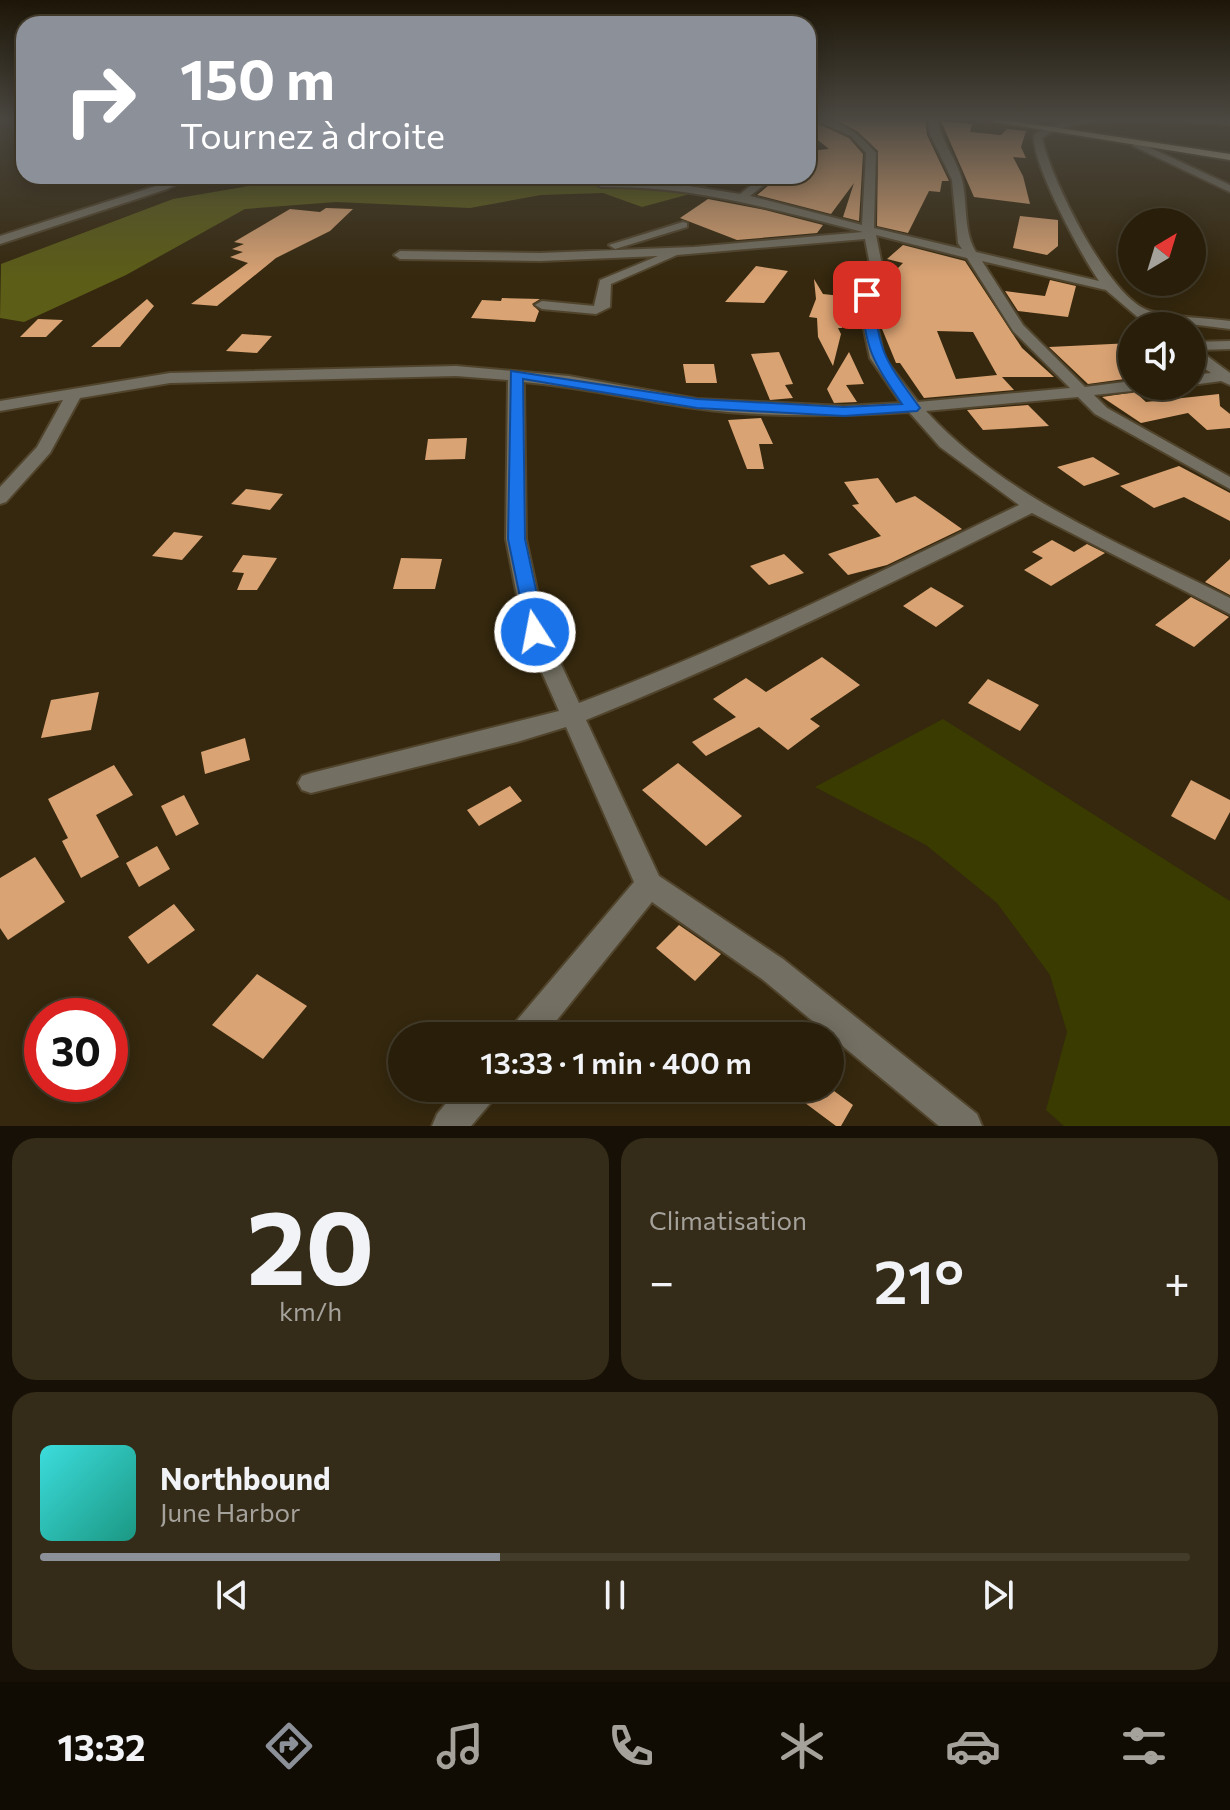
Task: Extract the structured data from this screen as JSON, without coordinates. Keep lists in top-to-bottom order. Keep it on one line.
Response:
{"north":"top right","page":{"turn":["150 m","Tournez à droite"],"limit":"30","trip":"13:33 · 1 min · 400 m","tile":[["20","km/h"],"Climatisation"],"heat":["−","21°","+"],"song":["Northbound","June Harbor"],"tabs":"13:32"}}
